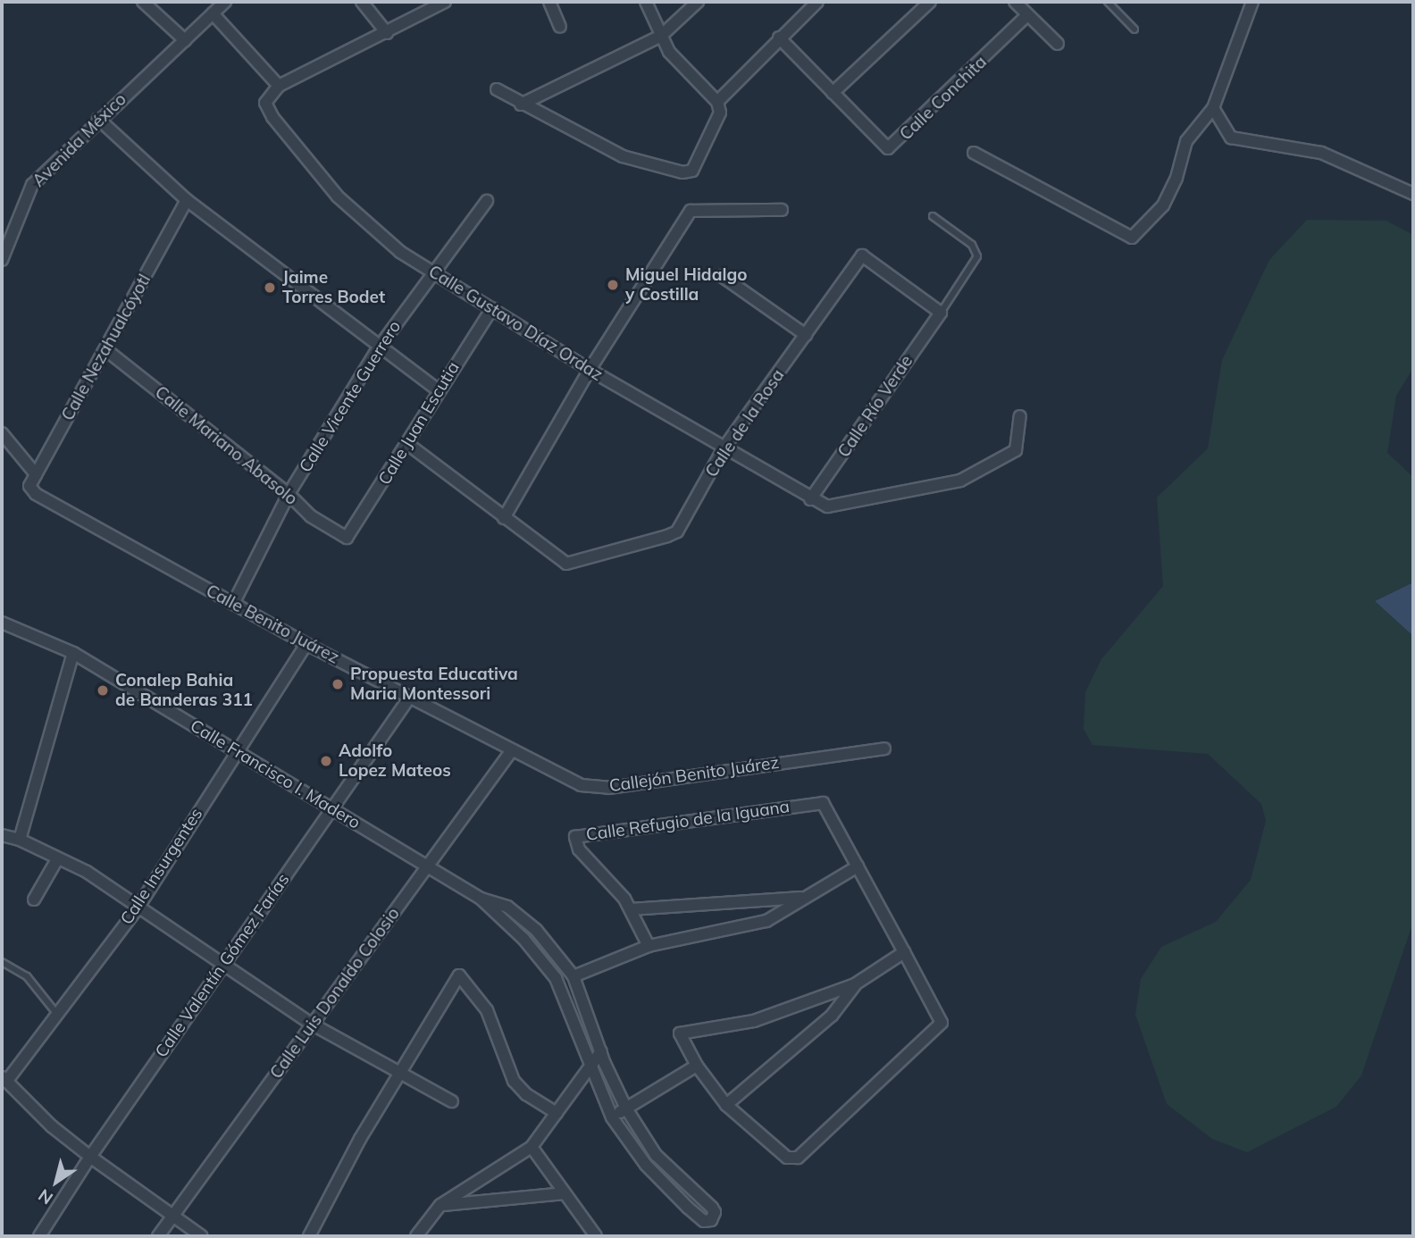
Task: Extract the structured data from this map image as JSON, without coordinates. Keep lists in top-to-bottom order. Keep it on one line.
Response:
{"streets":{"street":["Calle Conchita","Avenida México","Calle Gustavo Díaz Ordaz","Calle Nezahualcóyotl","Calle Vicente Guerrero","Calle Río Verde","Calle Juan Escutia","Calle de la Rosa","Calle Mariano Abasolo","Calle Benito Juárez","Calle Francisco I. Madero","Callejón Benito Juárez","Calle Refugio de la Iguana","Calle Insurgentes","Calle Valentín Gómez Farías","Calle Luis Donaldo Colosio"]},"crossings":[["Calle Gustavo Díaz Ordaz","Calle Vicente Guerrero"],["Calle Gustavo Díaz Ordaz","Calle Río Verde"],["Calle Gustavo Díaz Ordaz","Calle Juan Escutia"],["Calle Gustavo Díaz Ordaz","Calle de la Rosa"],["Calle Nezahualcóyotl","Calle Mariano Abasolo"],["Calle Nezahualcóyotl","Calle Benito Juárez"],["Calle Vicente Guerrero","Calle Mariano Abasolo"],["Calle Vicente Guerrero","Calle Benito Juárez"],["Calle Río Verde","Calle de la Rosa"],["Calle Juan Escutia","Calle Mariano Abasolo"],["Calle Benito Juárez","Callejón Benito Juárez"],["Calle Benito Juárez","Calle Insurgentes"],["Calle Benito Juárez","Calle Valentín Gómez Farías"],["Calle Benito Juárez","Calle Luis Donaldo Colosio"],["Calle Francisco I. Madero","Calle Insurgentes"],["Calle Francisco I. Madero","Calle Valentín Gómez Farías"],["Calle Francisco I. Madero","Calle Luis Donaldo Colosio"],["Callejón Benito Juárez","Calle Luis Donaldo Colosio"]],"places":["Miguel Hidalgo y Costilla","Jaime Torres Bodet","Propuesta Educativa Maria Montessori","Conalep Bahia de Banderas 311","Adolfo Lopez Mateos"],"north":"bottom left"}
